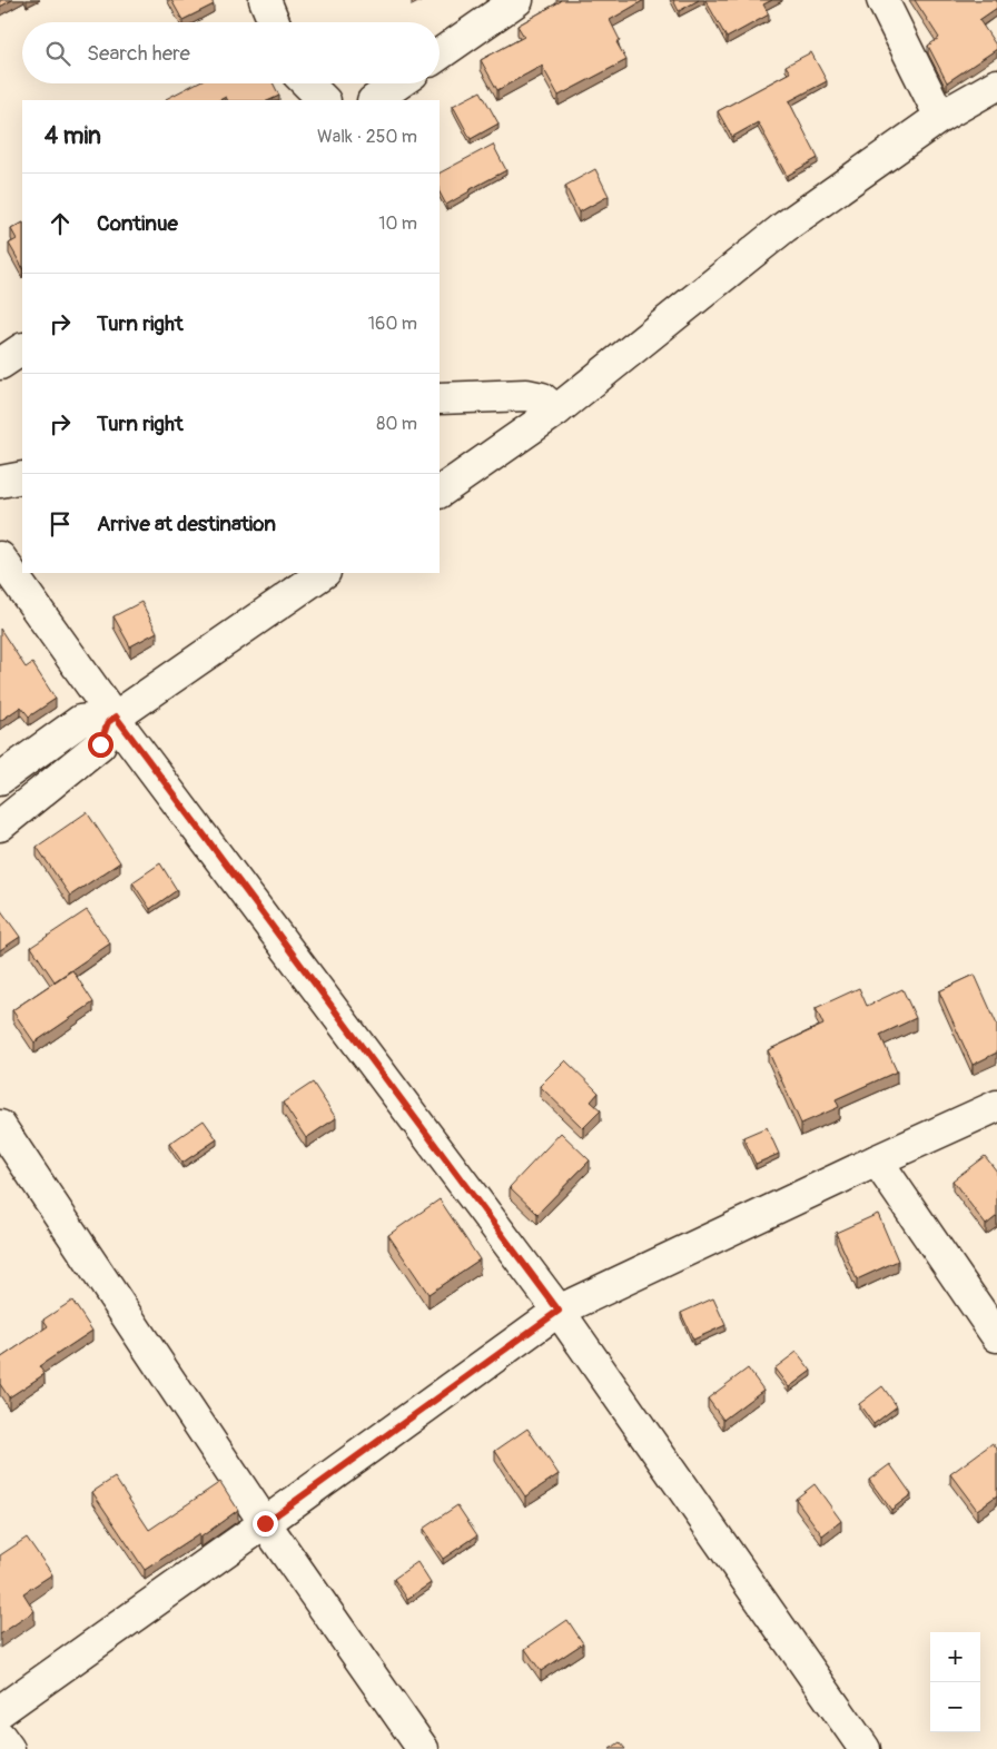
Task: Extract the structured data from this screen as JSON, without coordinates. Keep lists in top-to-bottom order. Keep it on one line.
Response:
{"page":{"search":"Search here","heading":["4 min","Walk · 250 m"],"list":[["Continue","10 m"],["Turn right","160 m"],["Turn right","80 m"],"Arrive at destination"],"map_buttons":["+","−"]}}
